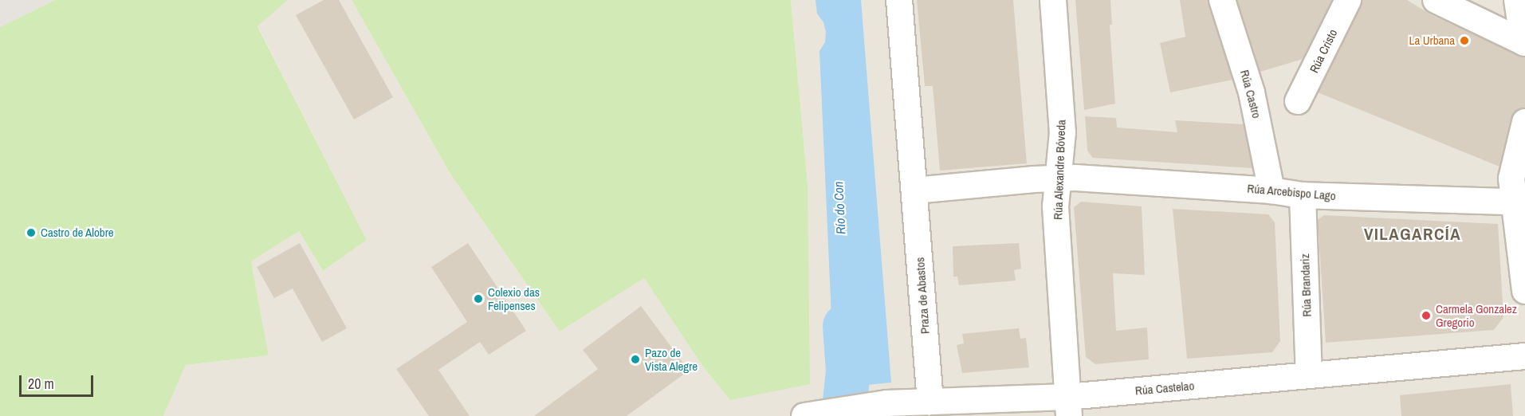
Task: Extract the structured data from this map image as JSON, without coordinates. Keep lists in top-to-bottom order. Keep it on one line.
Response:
{"streets":{"street":["Rúa Cristo","Rúa Castro","Rúa Alexandre Bóveda","Rúa Arcebispo Lago","Rúa Brandariz","Praza de Abastos","Rúa Castelao"]},"crossings":[["Rúa Castro","Rúa Arcebispo Lago"],["Rúa Alexandre Bóveda","Rúa Arcebispo Lago"],["Rúa Alexandre Bóveda","Rúa Castelao"],["Rúa Arcebispo Lago","Rúa Brandariz"],["Rúa Brandariz","Rúa Castelao"],["Praza de Abastos","Rúa Castelao"]],"districts":["VILAGARCÍA"],"water":["Río do Con"],"places":["La Urbana","Castro de Alobre","Colexio das Felipenses","Carmela Gonzalez Gregorio","Pazo de Vista Alegre"],"scale_bar":"20 m"}
